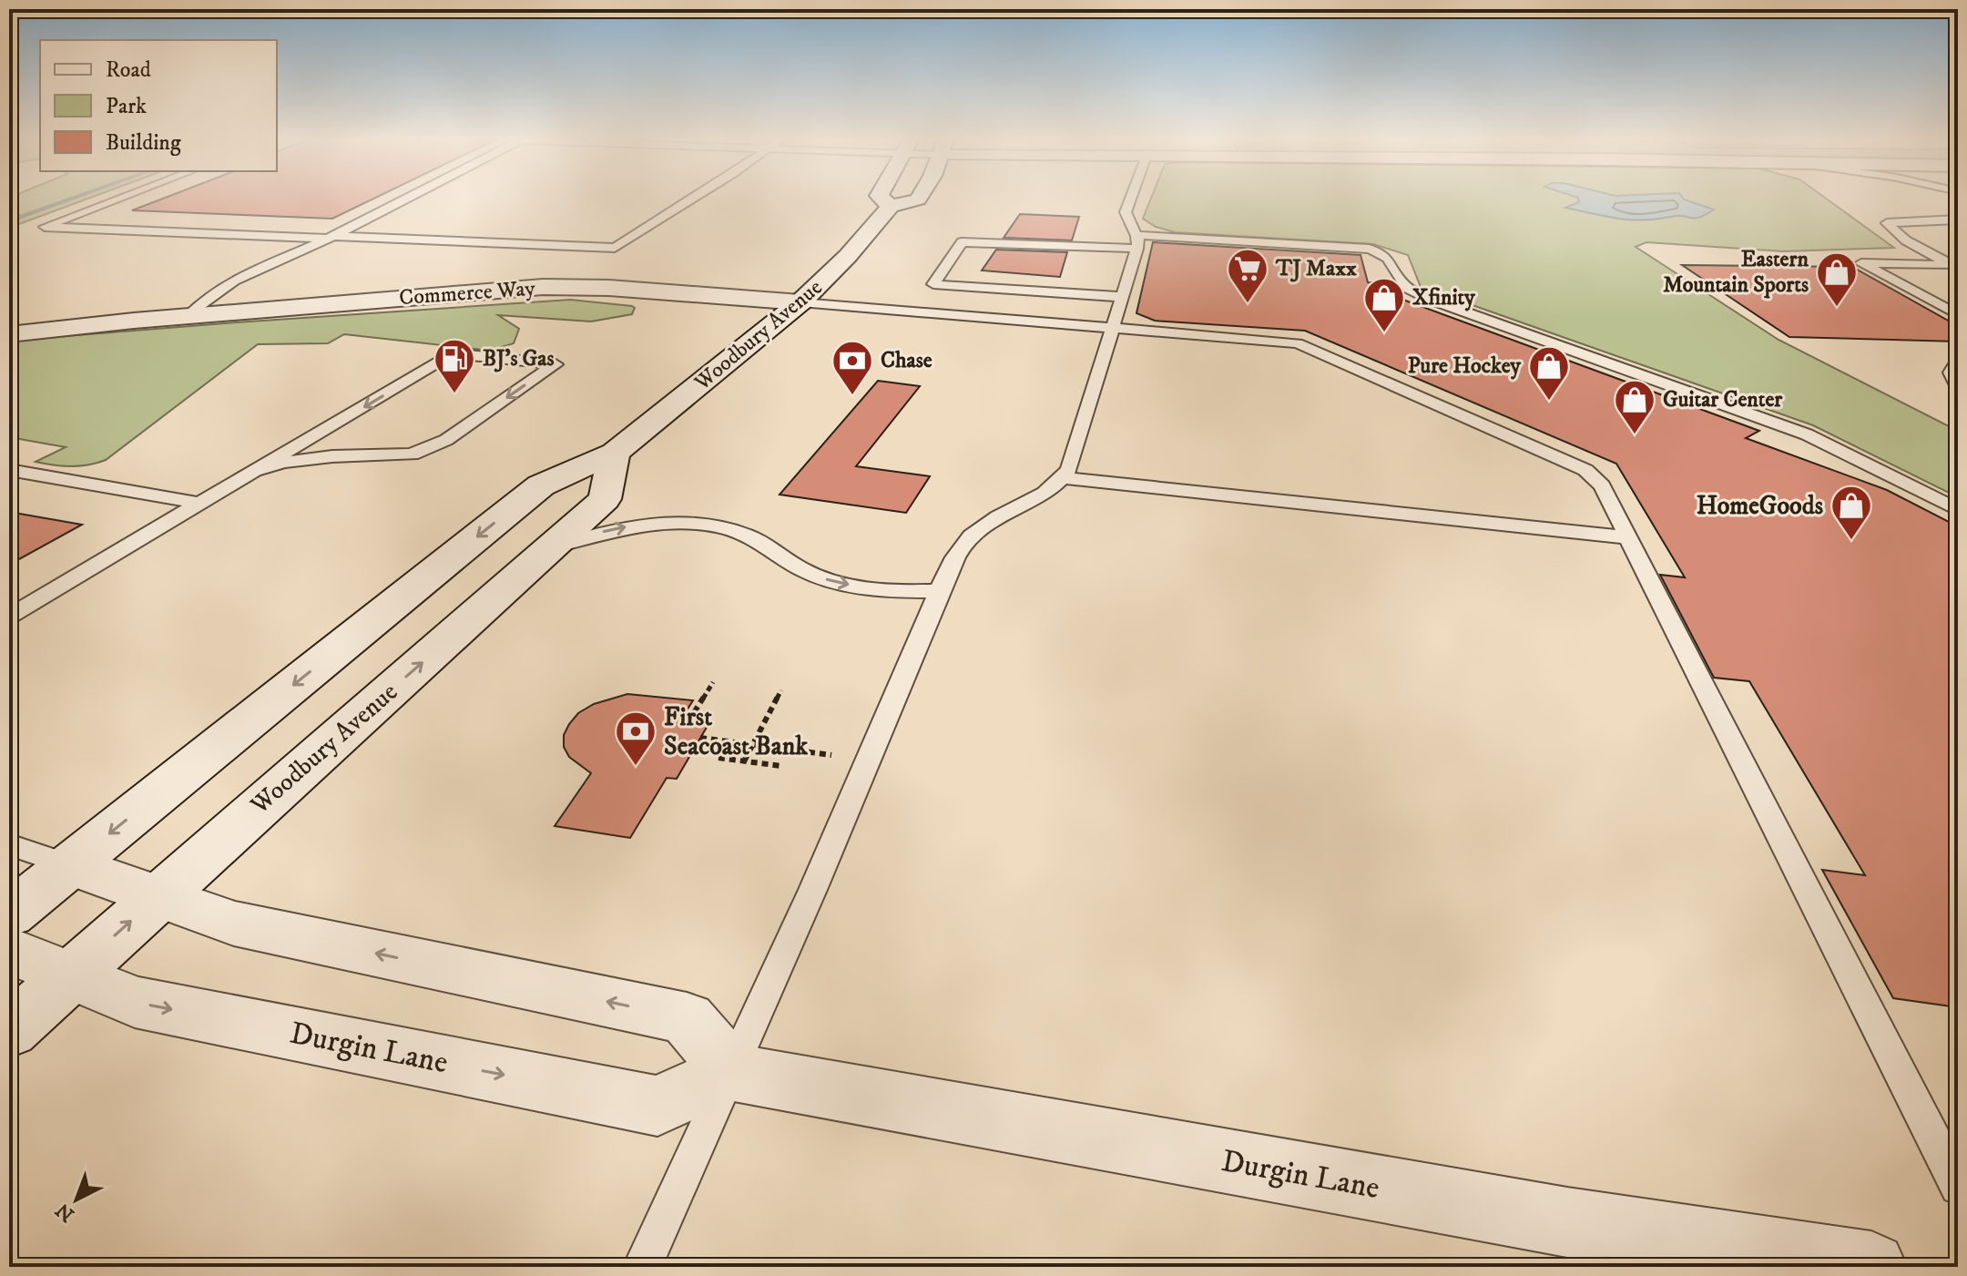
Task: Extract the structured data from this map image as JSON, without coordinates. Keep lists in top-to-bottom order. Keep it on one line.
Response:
{"streets":{"street":["Commerce Way","Woodbury Avenue","Durgin Lane"]},"crossings":[["Commerce Way","Woodbury Avenue"],["Woodbury Avenue","Durgin Lane"]],"places":{"supermarket":["TJ Maxx"],"shop":["Eastern Mountain Sports","Xfinity","Pure Hockey","Guitar Center","HomeGoods"],"fuel station":["BJ’s Gas"],"bank":["Chase","First Seacoast Bank"]},"legend":["Road","Park","Building"],"north":"bottom left"}
